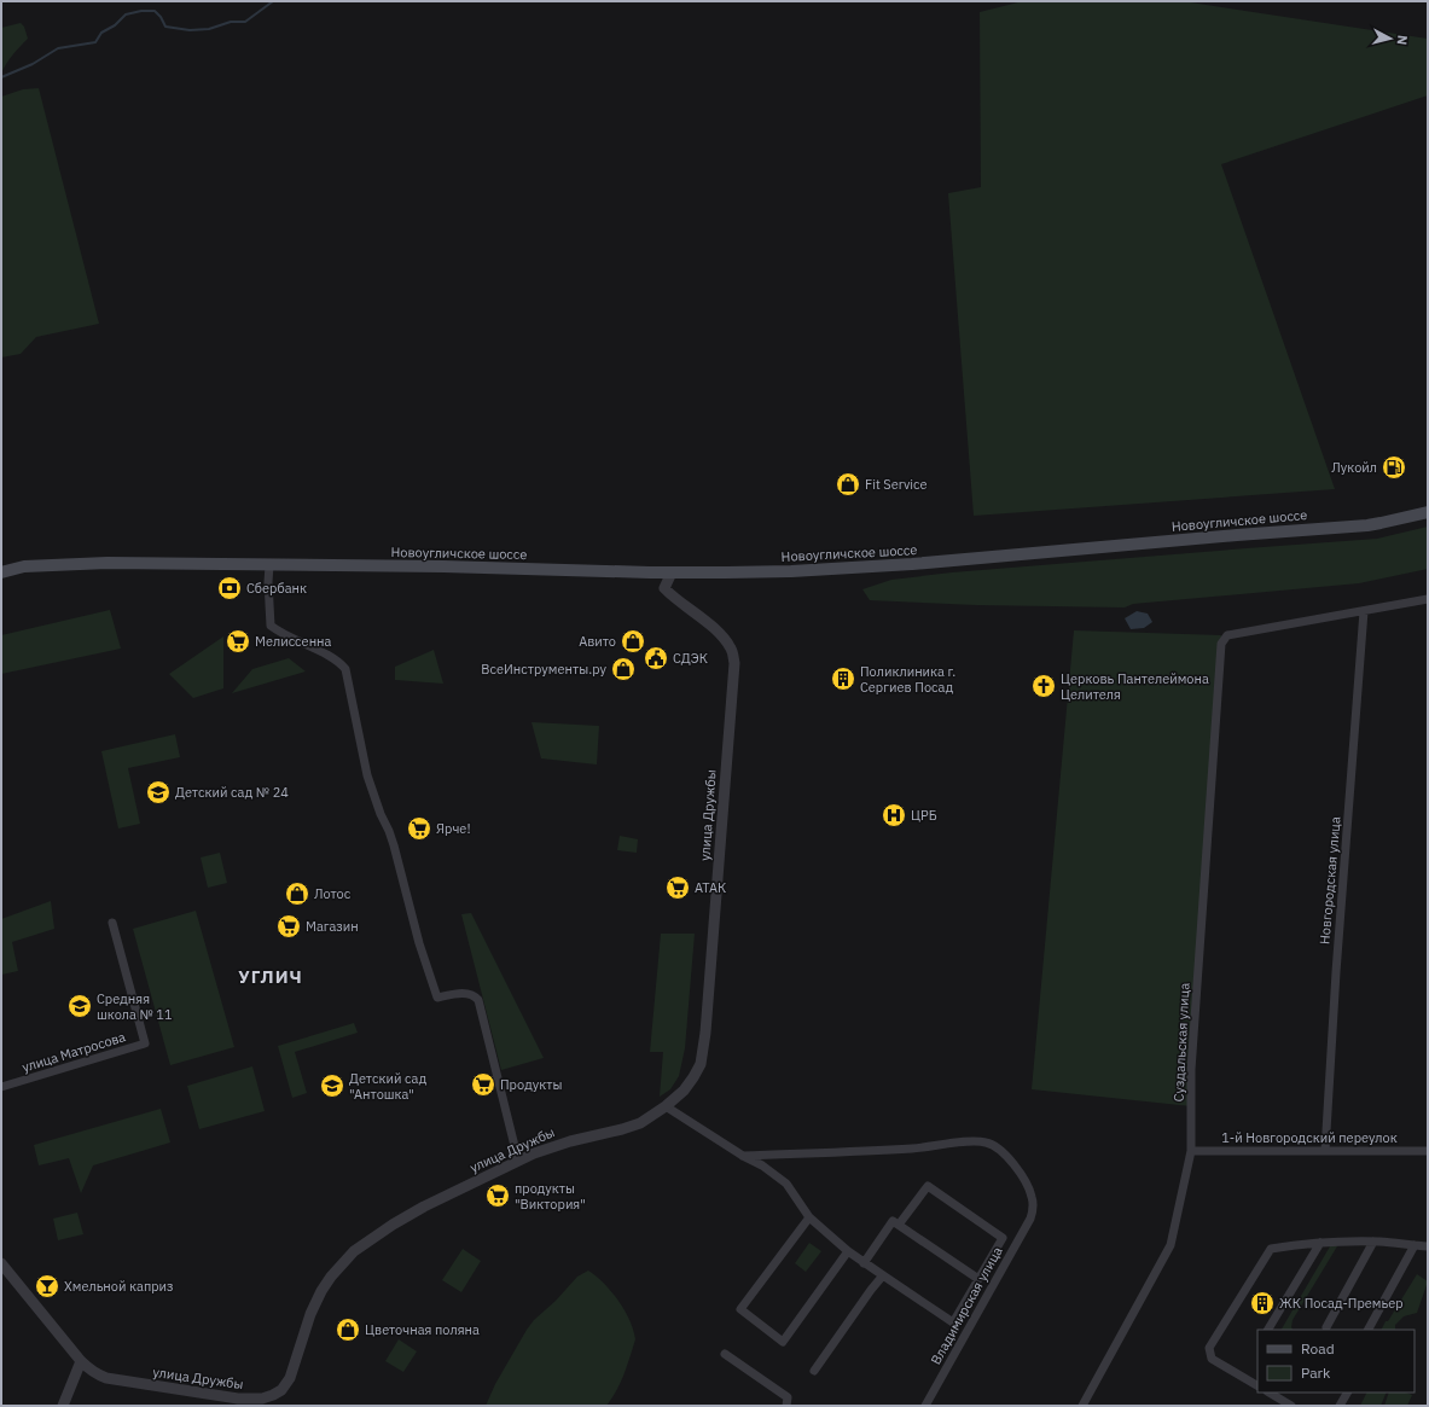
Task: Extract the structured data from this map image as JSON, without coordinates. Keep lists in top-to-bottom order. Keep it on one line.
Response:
{"streets":{"main road":["Новоугличское шоссе"],"street":["улица Дружбы","Новгородская улица","Суздальская улица","улица Матросова","1-й Новгородский переулок","Владимирская улица"]},"crossings":[["Новоугличское шоссе","улица Дружбы"],["Новгородская улица","Суздальская улица"],["Новгородская улица","1-й Новгородский переулок"],["Суздальская улица","1-й Новгородский переулок"]],"districts":["УГЛИЧ"],"places":{"fuel station":["Лукойл"],"shop":["Fit Service","Авито","ВсеИнструменты.ру","Лотос","Цветочная поляна"],"bank":["Сбербанк"],"supermarket":["Мелиссенна","Ярче!","АТАК","Магазин","Продукты","продукты \"Виктория\""],"public building":["СДЭК"],"building":["Поликлиника г. Сергиев Посад","ЖК Посад-Премьер"],"church":["Церковь Пантелеймона Целителя"],"school or university":["Детский сад № 24","Средняя школа № 11","Детский сад \"Антошка\""],"hospital":["ЦРБ"],"bar":["Хмельной каприз"]},"legend":["Road","Park"],"north":"right"}
